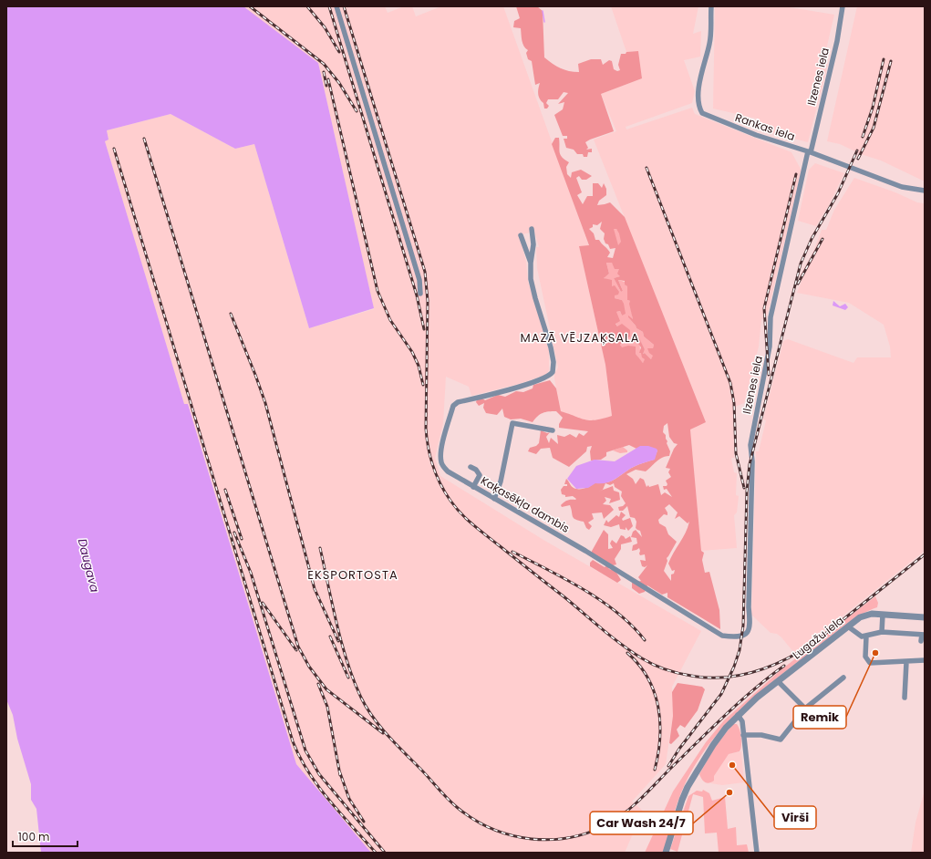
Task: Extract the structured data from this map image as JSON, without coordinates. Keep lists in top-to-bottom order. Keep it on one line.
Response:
{"streets":{"street":["Ilzenes iela","Rankas iela","Kaķasēkļa dambis","Lugažu iela"]},"crossings":[["Ilzenes iela","Rankas iela"],["Ilzenes iela","Kaķasēkļa dambis"]],"districts":["MAZĀ VĒJZAĶSALA","EKSPORTOSTA"],"water":["Daugava"],"places":["Remik","Virši","Car Wash 24/7"],"scale_bar":"100 m"}
